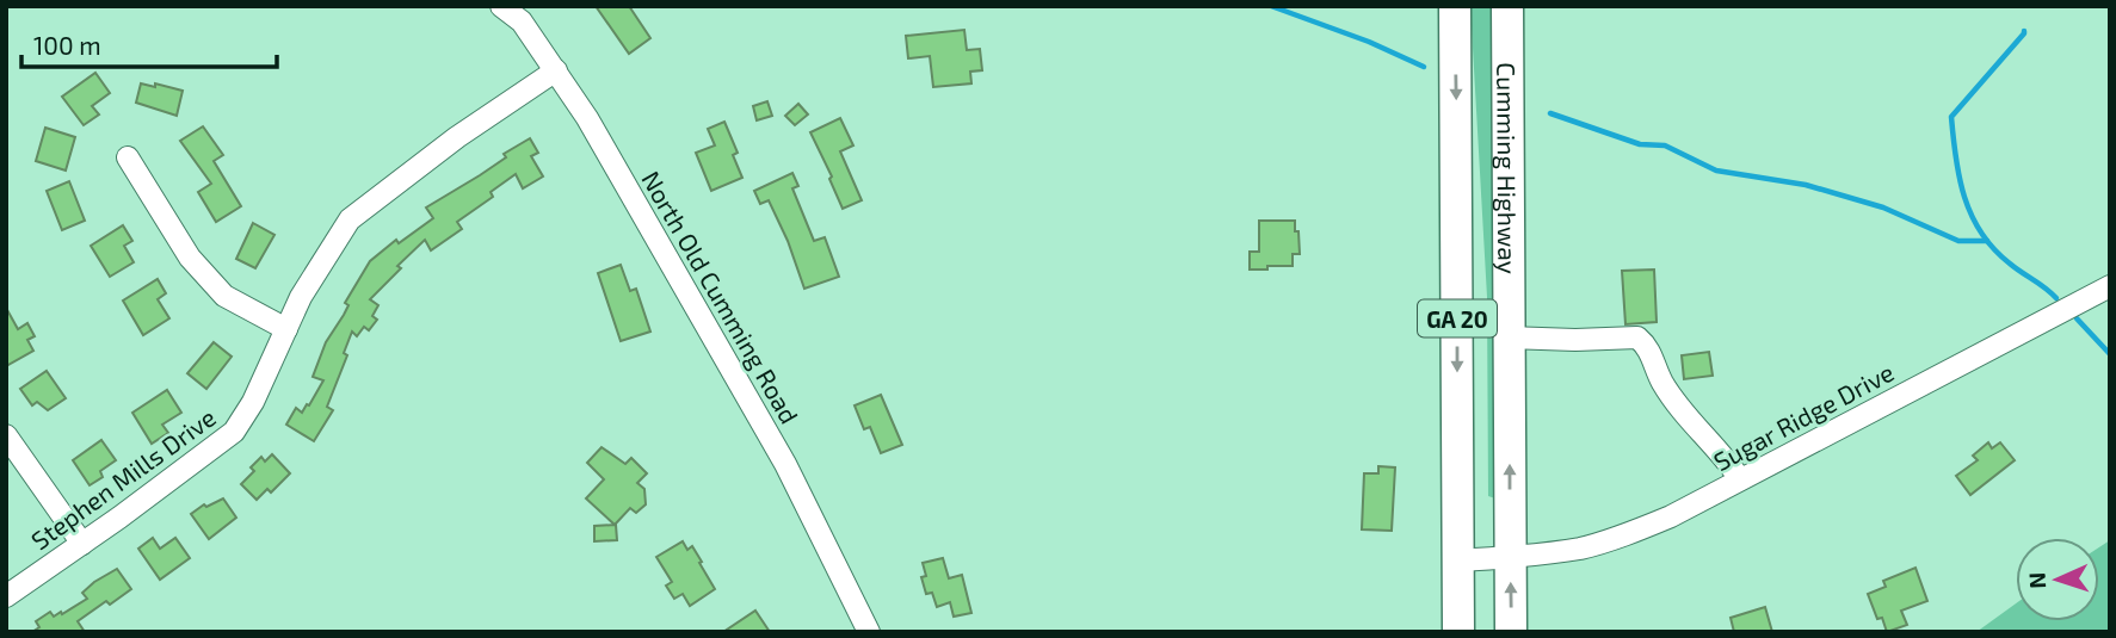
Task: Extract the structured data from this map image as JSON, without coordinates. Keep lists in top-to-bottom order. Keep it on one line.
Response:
{"streets":{"highway":["Cumming Highway","GA 20"],"street":["North Old Cumming Road","Sugar Ridge Drive","Stephen Mills Drive"]},"crossings":[["Cumming Highway","Sugar Ridge Drive"],["North Old Cumming Road","Stephen Mills Drive"]],"scale_bar":"100 m","north":"left"}
